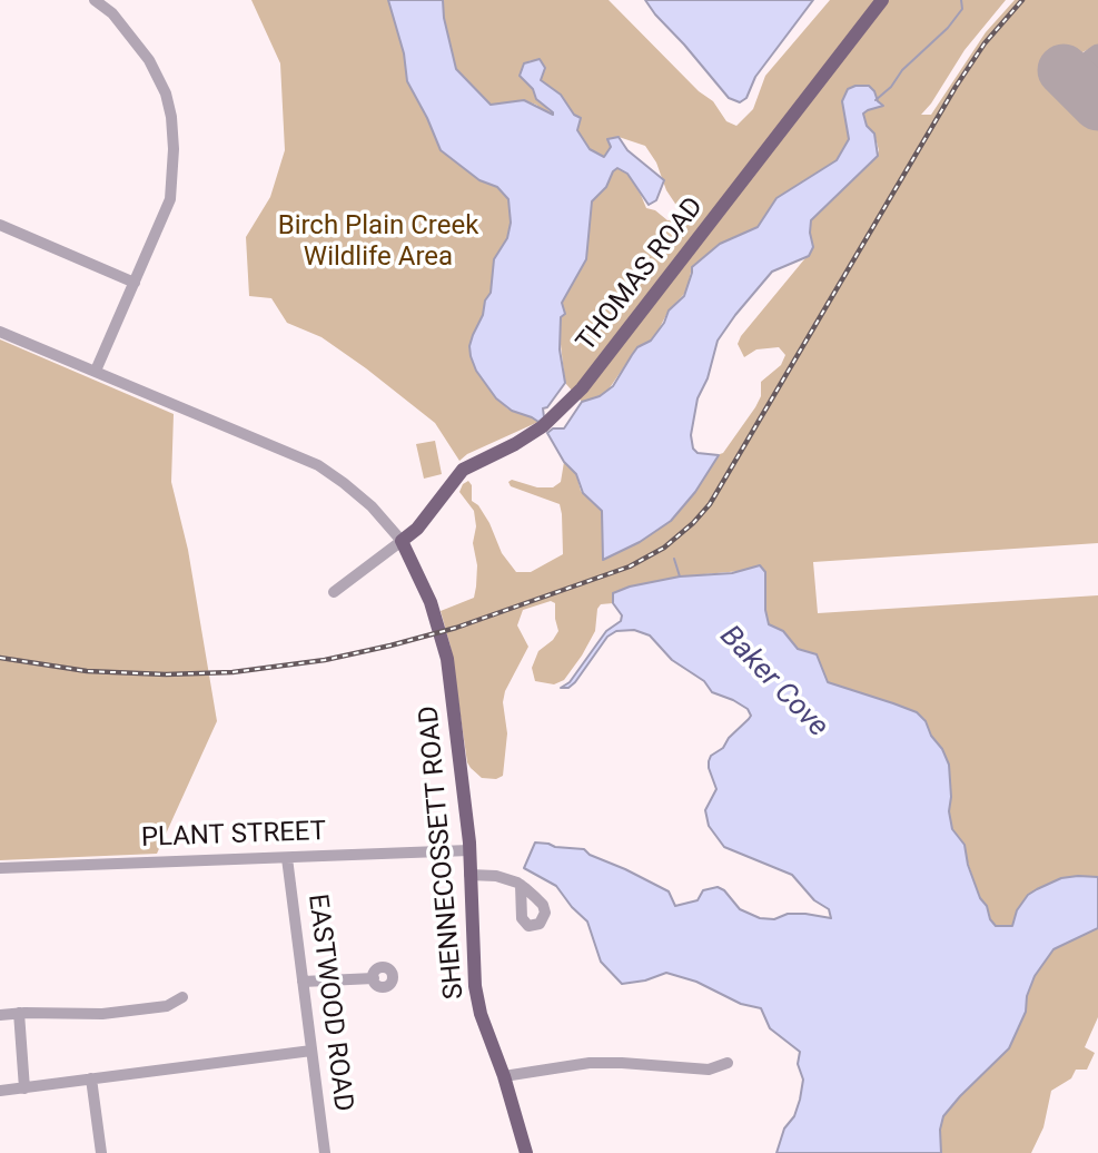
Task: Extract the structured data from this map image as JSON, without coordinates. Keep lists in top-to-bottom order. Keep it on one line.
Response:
{"streets":{"main road":["THOMAS ROAD","SHENNECOSSETT ROAD"],"street":["PLANT STREET","EASTWOOD ROAD"]},"crossings":[["THOMAS ROAD","SHENNECOSSETT ROAD"],["PLANT STREET","SHENNECOSSETT ROAD"],["PLANT STREET","EASTWOOD ROAD"]],"water":["Baker Cove"],"parks":["Birch Plain Creek Wildlife Area"]}
